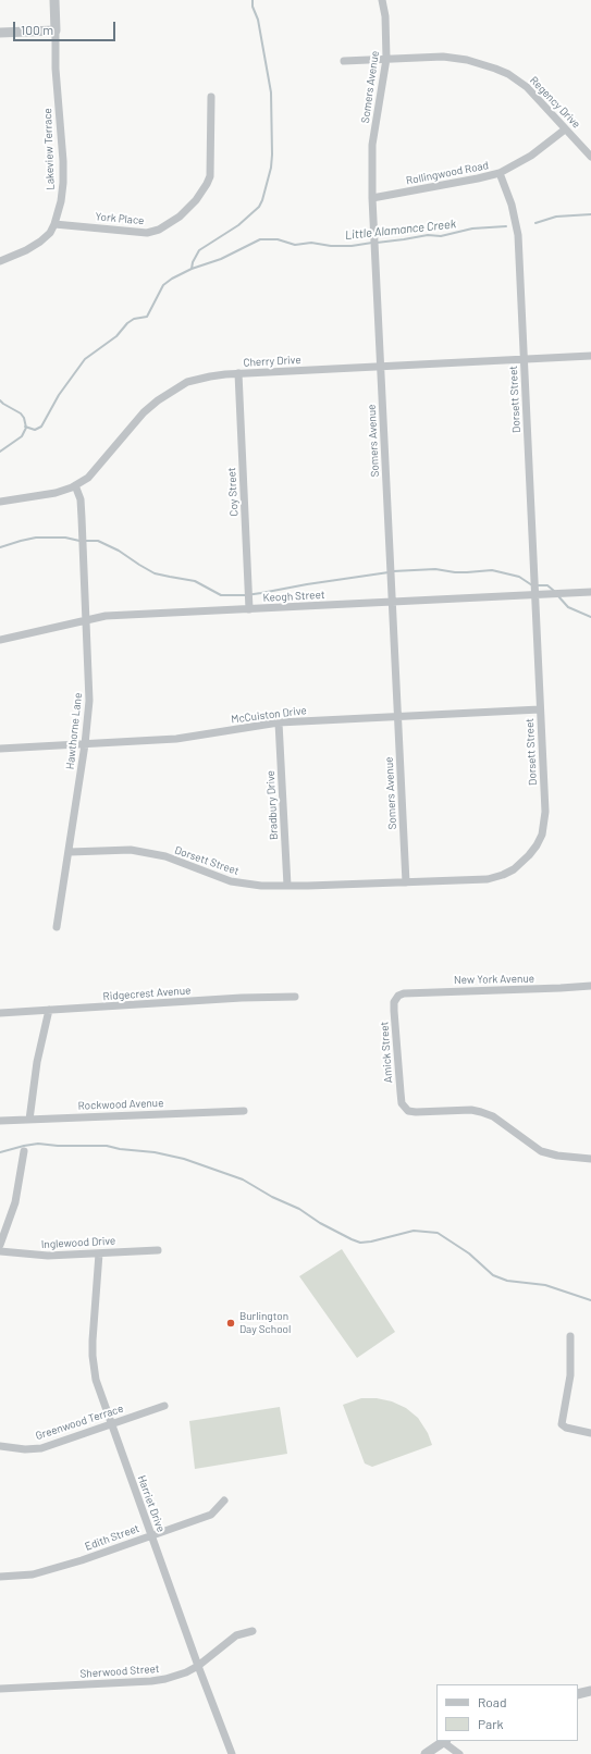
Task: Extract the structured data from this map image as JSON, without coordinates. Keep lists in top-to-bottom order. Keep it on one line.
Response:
{"streets":{"street":["Somers Avenue","Regency Drive","Lakeview Terrace","Rollingwood Road","York Place","Cherry Drive","Dorsett Street","Coy Street","Keogh Street","McCuiston Drive","Hawthorne Lane","Bradbury Drive","New York Avenue","Ridgecrest Avenue","Amick Street","Rockwood Avenue","Inglewood Drive","Greenwood Terrace","Harriet Drive","Edith Street","Sherwood Street"]},"crossings":[["Somers Avenue","Regency Drive"],["Somers Avenue","Rollingwood Road"],["Somers Avenue","Cherry Drive"],["Somers Avenue","Dorsett Street"],["Somers Avenue","Keogh Street"],["Somers Avenue","McCuiston Drive"],["Regency Drive","Rollingwood Road"],["Lakeview Terrace","York Place"],["Rollingwood Road","Dorsett Street"],["Cherry Drive","Dorsett Street"],["Cherry Drive","Coy Street"],["Cherry Drive","Hawthorne Lane"],["Dorsett Street","Keogh Street"],["Dorsett Street","McCuiston Drive"],["Dorsett Street","Hawthorne Lane"],["Dorsett Street","Bradbury Drive"],["Coy Street","Keogh Street"],["Keogh Street","Hawthorne Lane"],["McCuiston Drive","Hawthorne Lane"],["McCuiston Drive","Bradbury Drive"],["New York Avenue","Amick Street"],["Inglewood Drive","Harriet Drive"],["Greenwood Terrace","Harriet Drive"],["Harriet Drive","Edith Street"],["Harriet Drive","Sherwood Street"]],"water":["Little Alamance Creek"],"places":["Burlington Day School"],"legend":["Road","Park"],"scale_bar":"100 m"}
